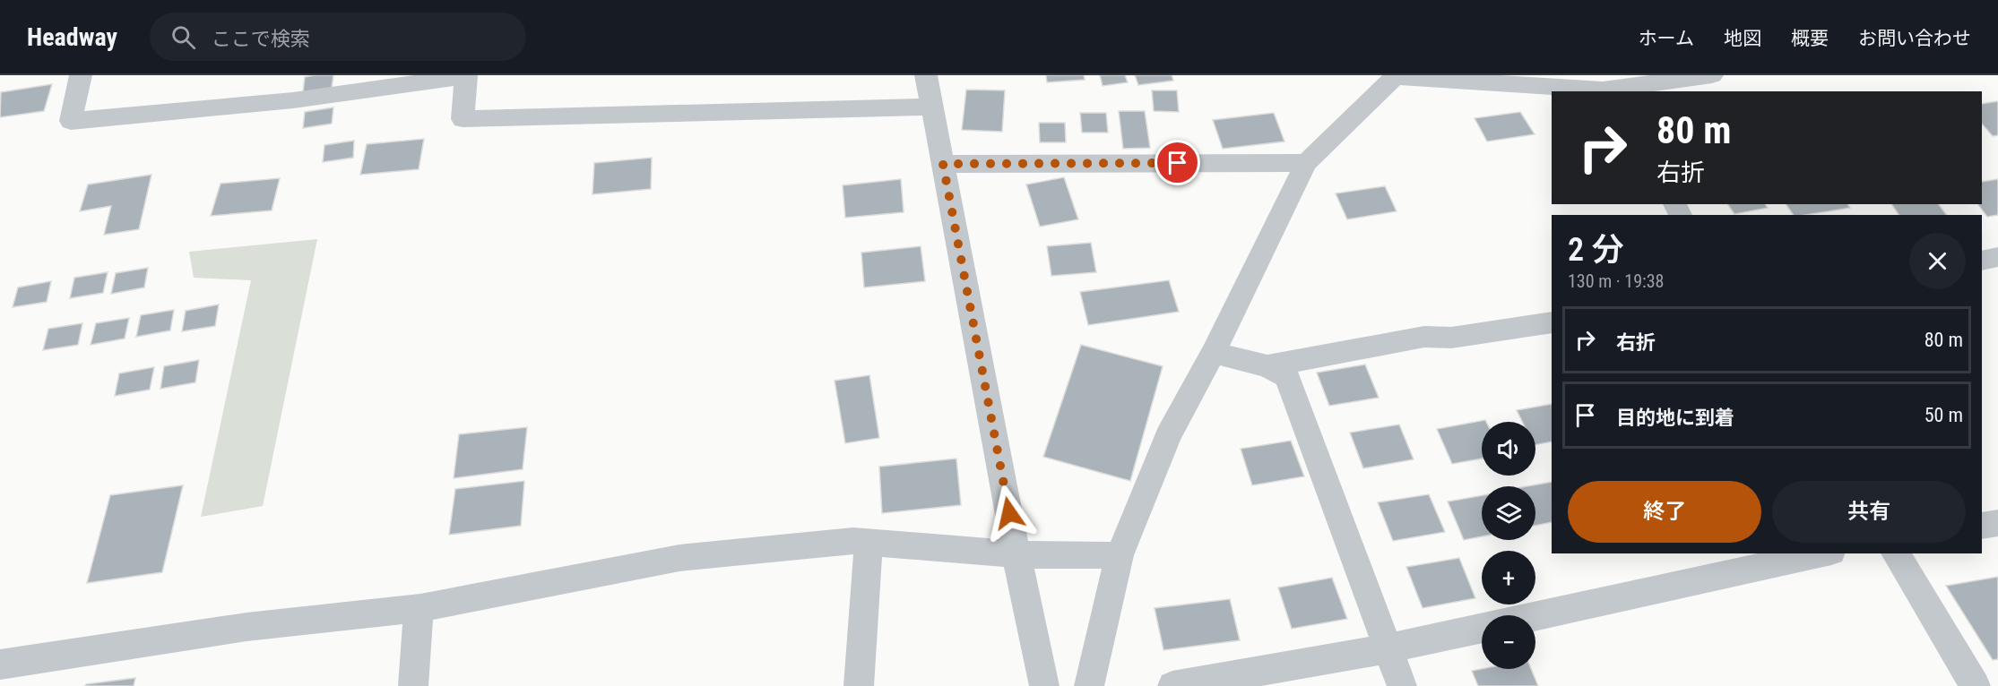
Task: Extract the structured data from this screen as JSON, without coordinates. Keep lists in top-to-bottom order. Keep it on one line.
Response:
{"page":{"header":"Headway","search":"ここで検索","nav":["ホーム","地図","概要","お問い合わせ"],"turn":["80 m","右折"],"heading":["2 分","130 m · 19:38"],"list":[{"name":"右折","value":"80 m"},{"name":"目的地に到着","value":"50 m"}],"map_buttons":["+","−"],"buttons":["終了","共有"]}}
